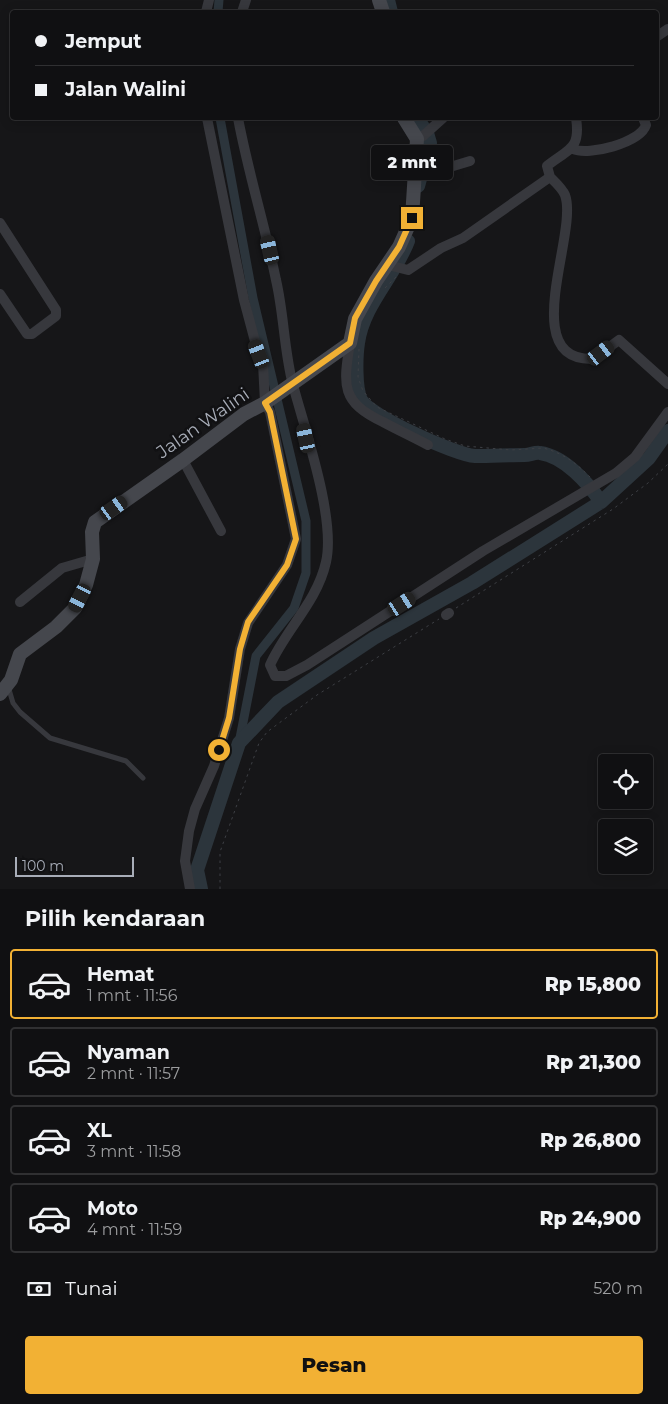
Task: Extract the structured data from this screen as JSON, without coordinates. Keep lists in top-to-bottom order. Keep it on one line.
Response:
{"streets":{"street":["Jalan Walini"]},"scale_bar":"100 m","page":{"banner":["Jemput","Jalan Walini"],"bubble":"2 mnt","scale":"100 m","heading":"Pilih kendaraan","list":[{"name":"Hemat","note":"1 mnt · 11:56","value":"Rp 15,800"},{"name":"Nyaman","note":"2 mnt · 11:57","value":"Rp 21,300"},{"name":"XL","note":"3 mnt · 11:58","value":"Rp 26,800"},{"name":"Moto","note":"4 mnt · 11:59","value":"Rp 24,900"}],"pay":["Tunai","520 m"],"buttons":"Pesan"}}
